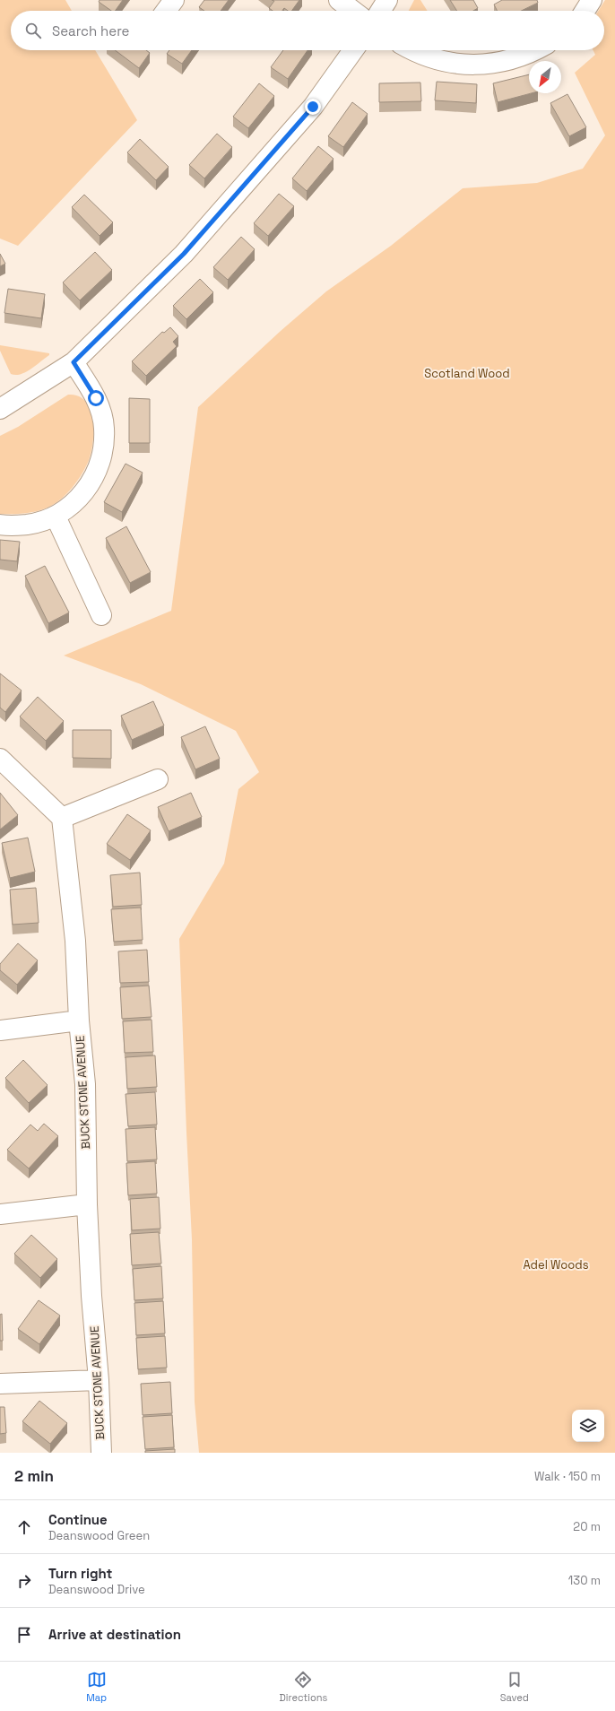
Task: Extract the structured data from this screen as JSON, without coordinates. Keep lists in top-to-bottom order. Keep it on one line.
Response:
{"streets":{"street":["BUCK STONE AVENUE"]},"parks":["Scotland Wood","Adel Woods"],"north":"bottom left","page":{"search":"Search here","heading":["2 min","Walk · 150 m"],"list":[["Continue","Deanswood Green","20 m"],["Turn right","Deanswood Drive","130 m"],"Arrive at destination"],"nav":["Map","Directions","Saved"]}}
